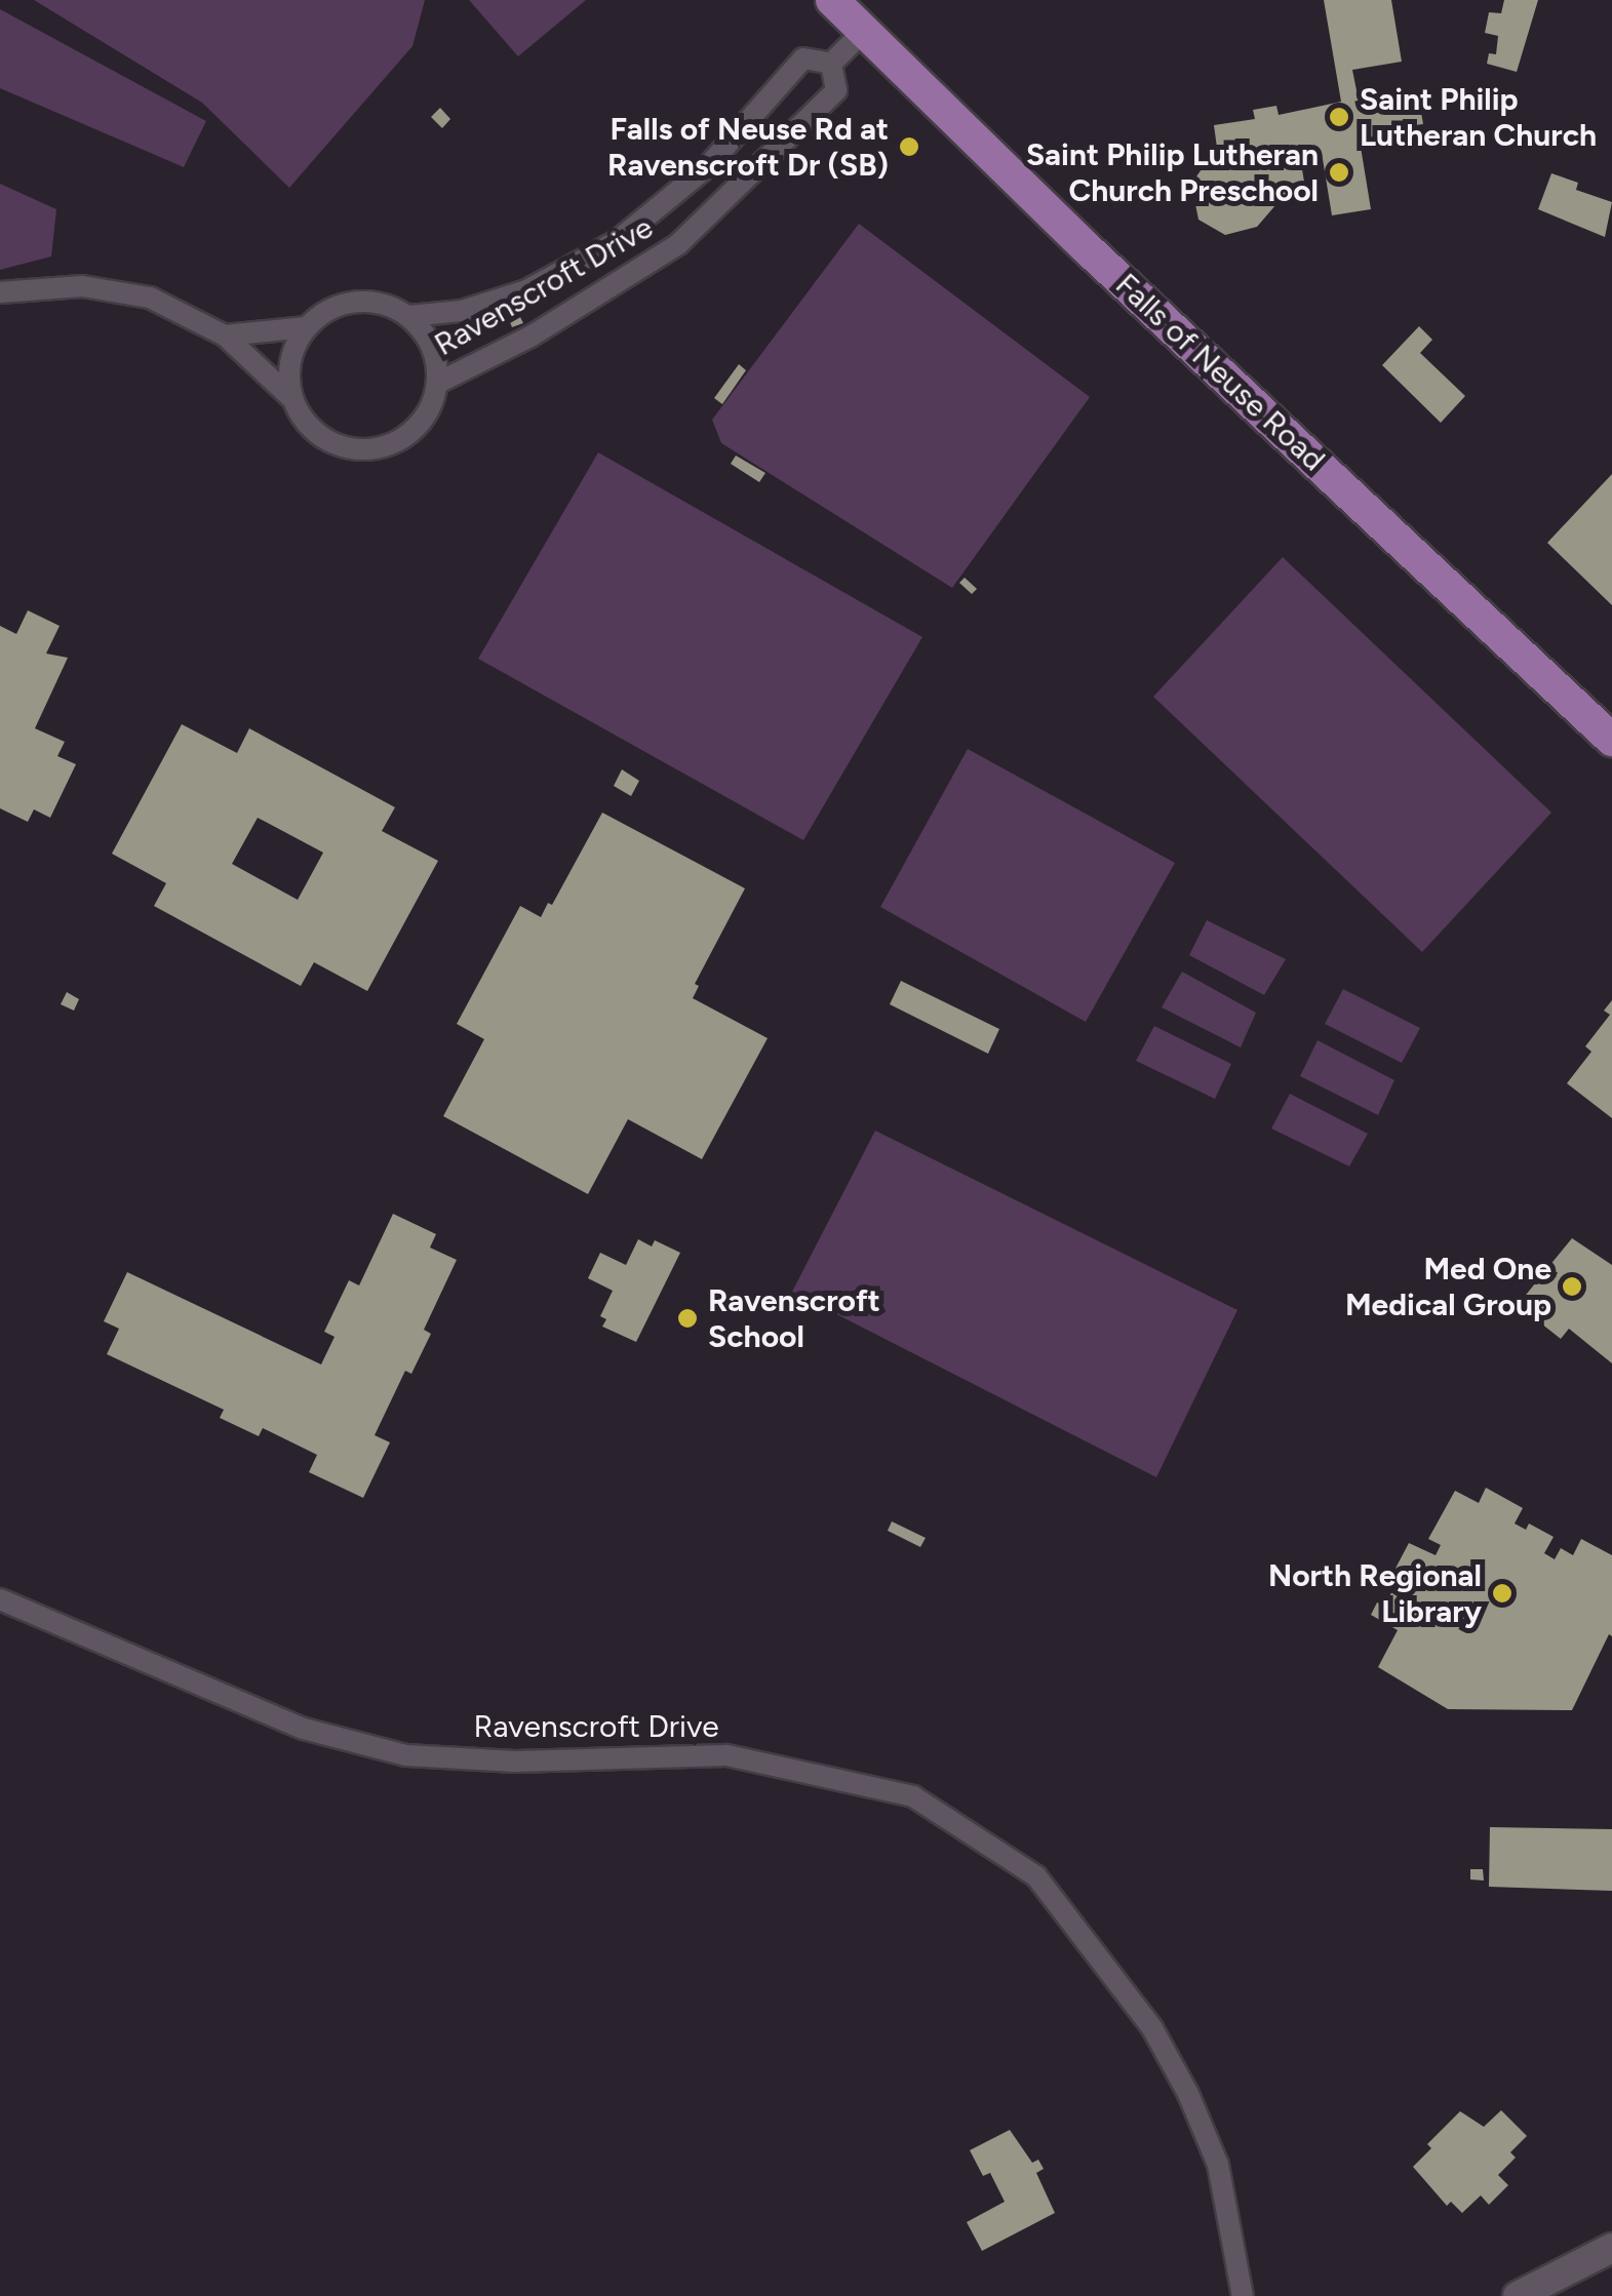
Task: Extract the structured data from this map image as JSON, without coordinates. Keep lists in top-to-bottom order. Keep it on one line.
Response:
{"streets":{"main road":["Falls of Neuse Road"],"street":["Ravenscroft Drive"]},"crossings":[["Ravenscroft Drive","Falls of Neuse Road"]],"places":["Saint Philip Lutheran Church","Falls of Neuse Rd at Ravenscroft Dr (SB)","Saint Philip Lutheran Church Preschool","Med One Medical Group","Ravenscroft School","North Regional Library"]}
